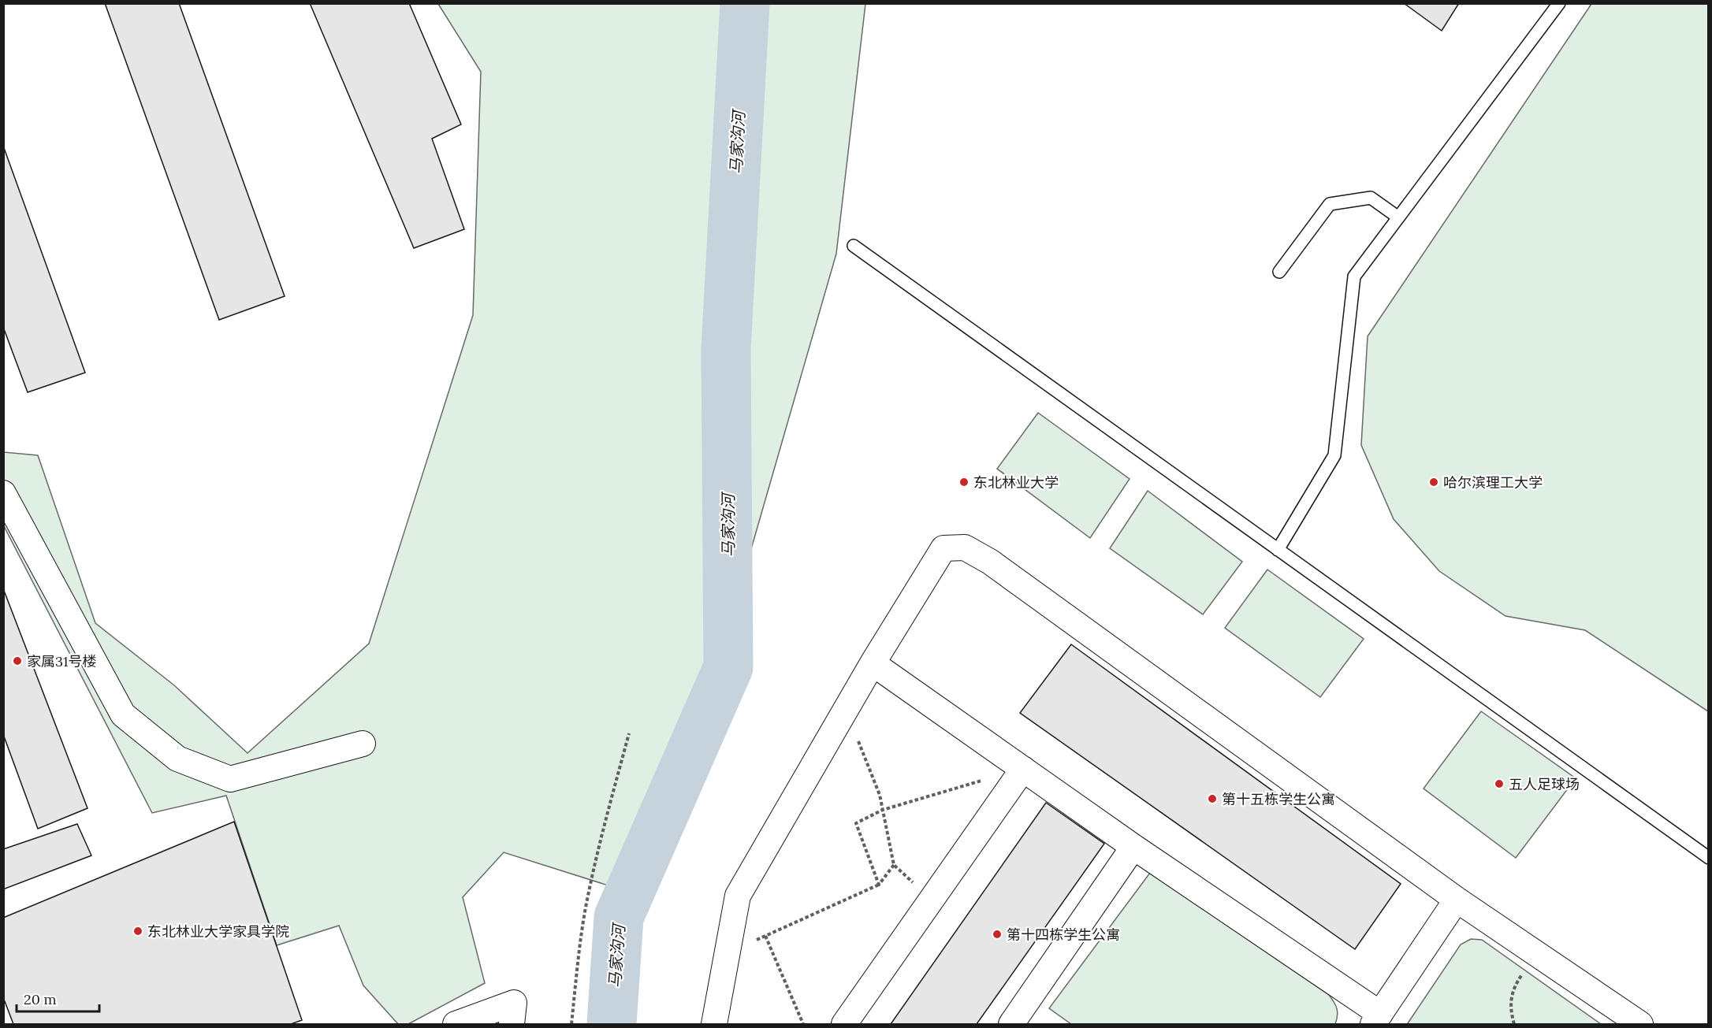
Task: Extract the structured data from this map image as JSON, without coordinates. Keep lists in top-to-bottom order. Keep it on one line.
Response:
{"water":["马家沟河"],"places":["东北林业大学","哈尔滨理工大学","家属31号楼","五人足球场","第十五栋学生公寓","东北林业大学家具学院","第十四栋学生公寓"],"scale_bar":"20 m"}
